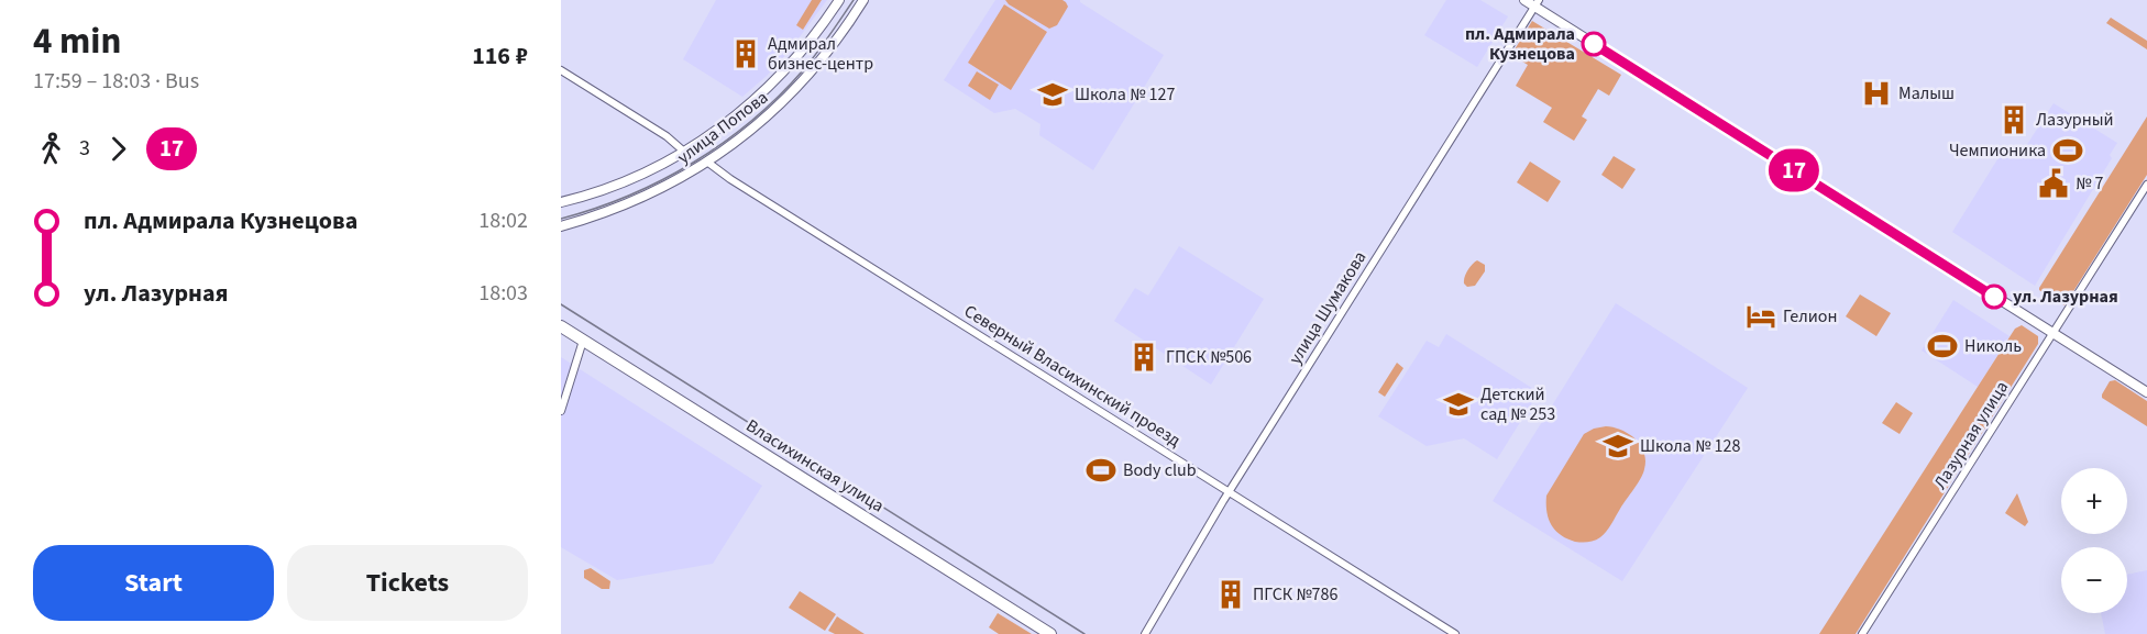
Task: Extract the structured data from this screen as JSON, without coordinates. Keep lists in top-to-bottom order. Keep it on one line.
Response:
{"streets":{"highway":["Власихинская улица"],"main road":["улица Попова"],"street":["улица Шумакова","Северный Власихинский проезд","Лазурная улица"]},"crossings":[["улица Попова","Северный Власихинский проезд"],["улица Шумакова","Северный Власихинский проезд"]],"places":{"other":["пл. Адмирала Кузнецова","ул. Лазурная"],"building":["Адмирал бизнес-центр","Лазурный","ГПСК №506","ПГСК №786"],"hospital":["Малыш"],"school or university":["Школа № 127","Детский сад № 253","Школа № 128"],"sports":["Чемпионика","Николь","Body club"],"public building":["№ 7"],"hotel":["Гелион"]},"lines":["bus line 17"],"page":{"heading":["4 min","17:59 – 18:03 · Bus","116 ₽"],"on_map":"17","legs":["3","17"],"list":[{"name":"пл. Адмирала Кузнецова","value":"18:02"},{"name":"ул. Лазурная","value":"18:03"}],"map_buttons":["+","−"],"buttons":["Start","Tickets"]}}
